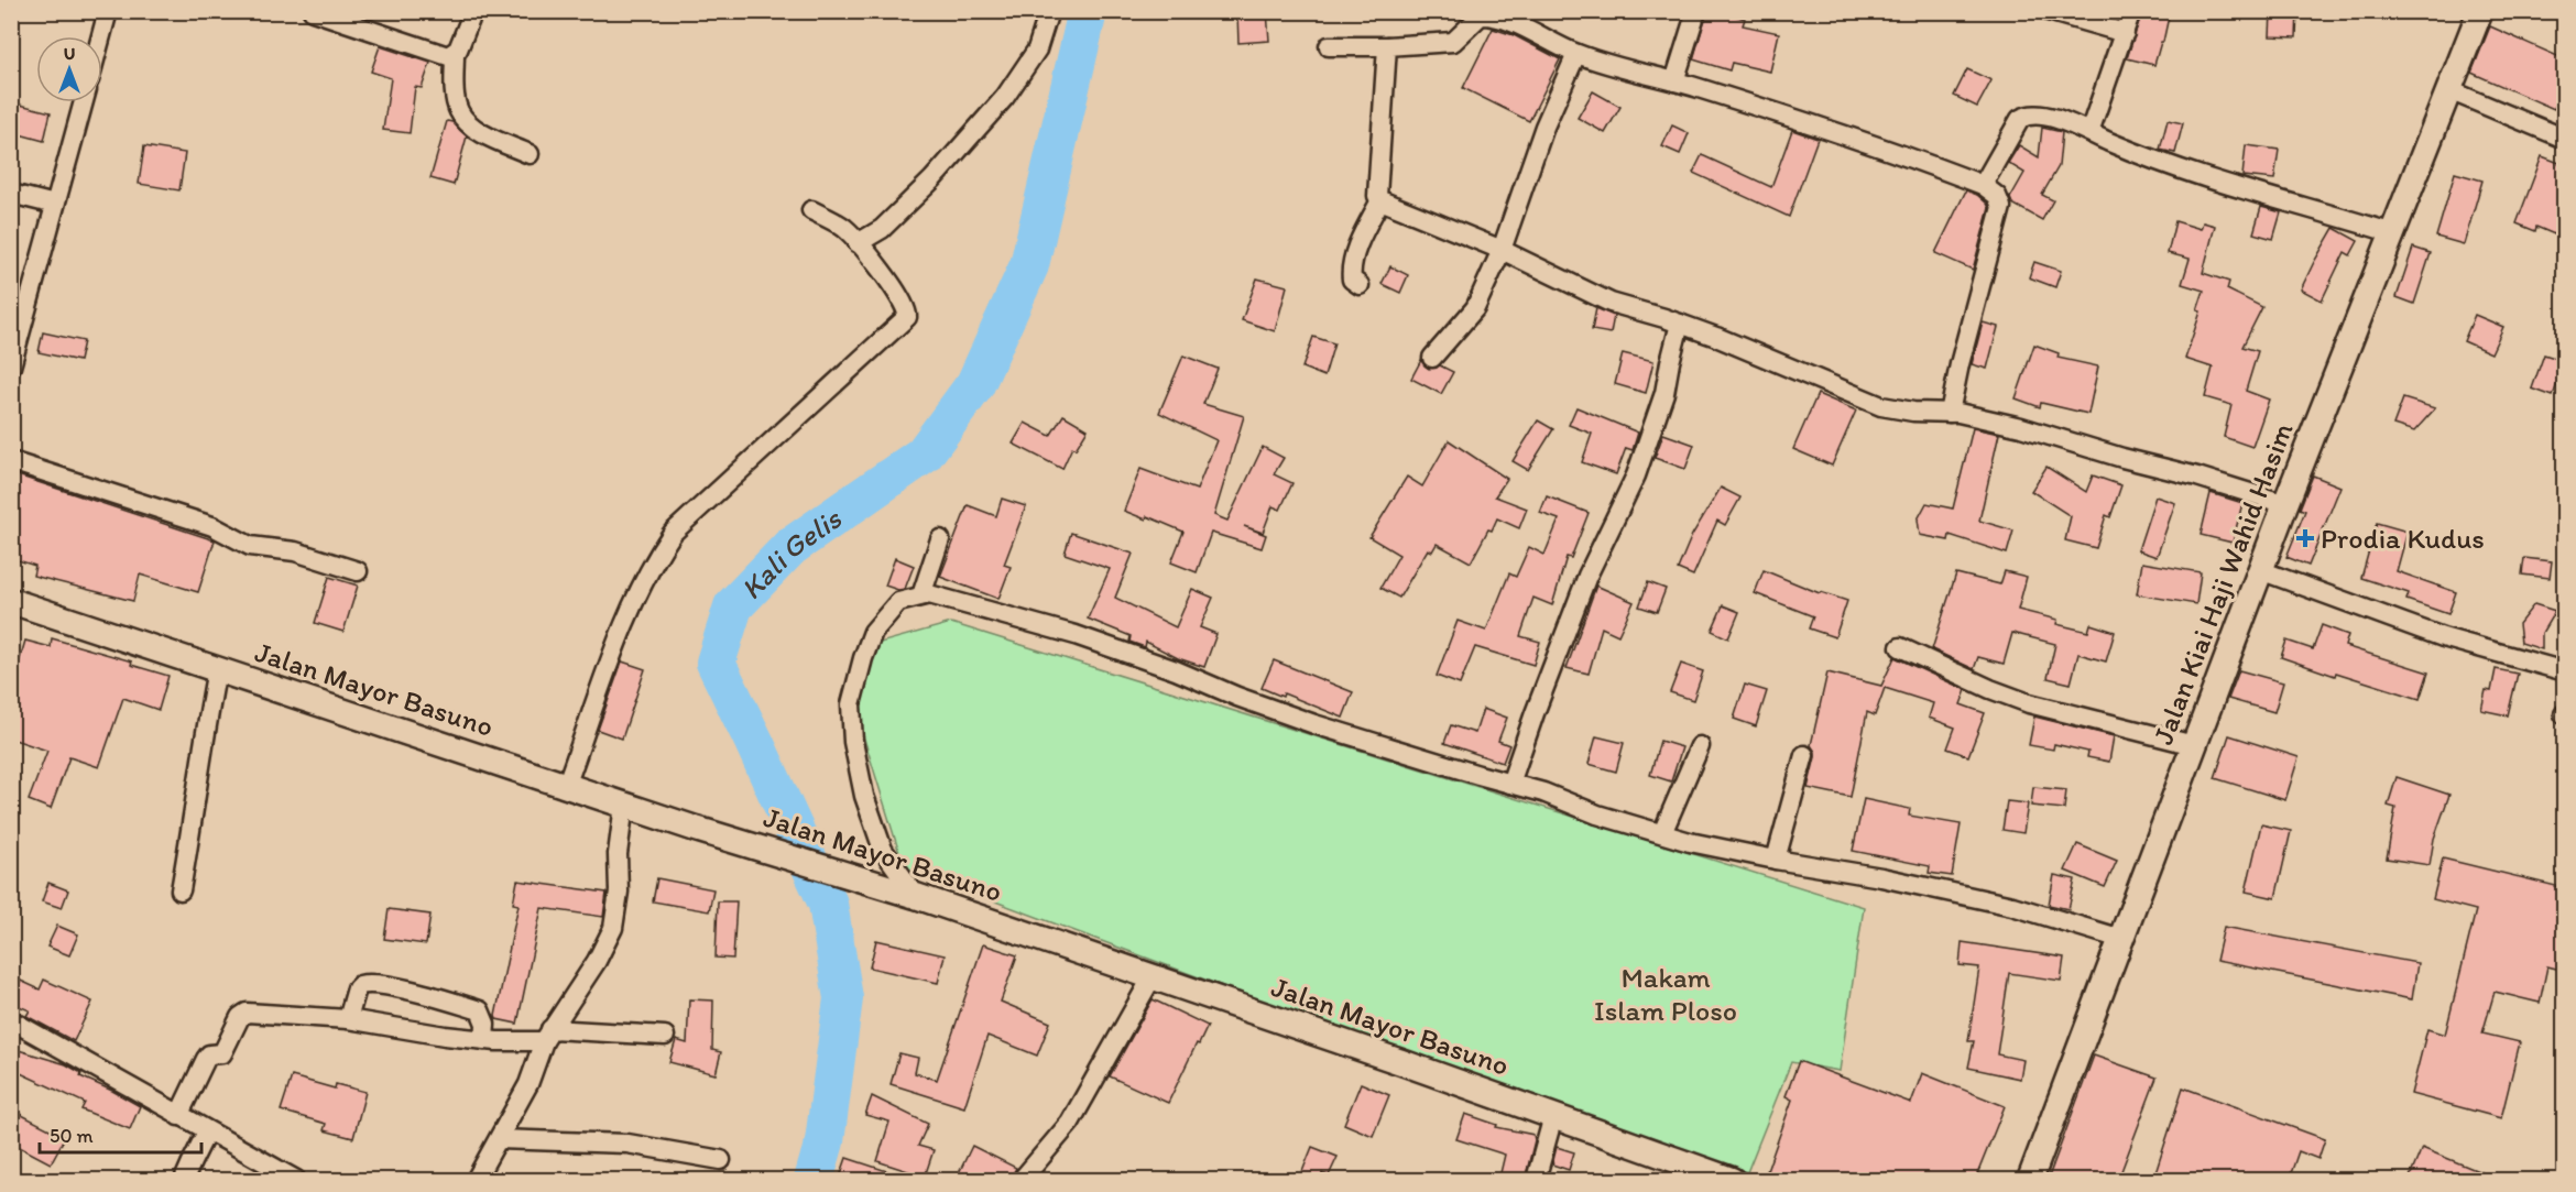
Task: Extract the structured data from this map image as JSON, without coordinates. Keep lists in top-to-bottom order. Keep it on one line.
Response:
{"streets":{"main road":["Jalan Kiai Haji Wahid Hasim","Jalan Mayor Basuno"]},"water":["Kali Gelis"],"parks":["Makam Islam Ploso"],"places":{"health":["Prodia Kudus"]},"scale_bar":"50 m","north":"top"}
